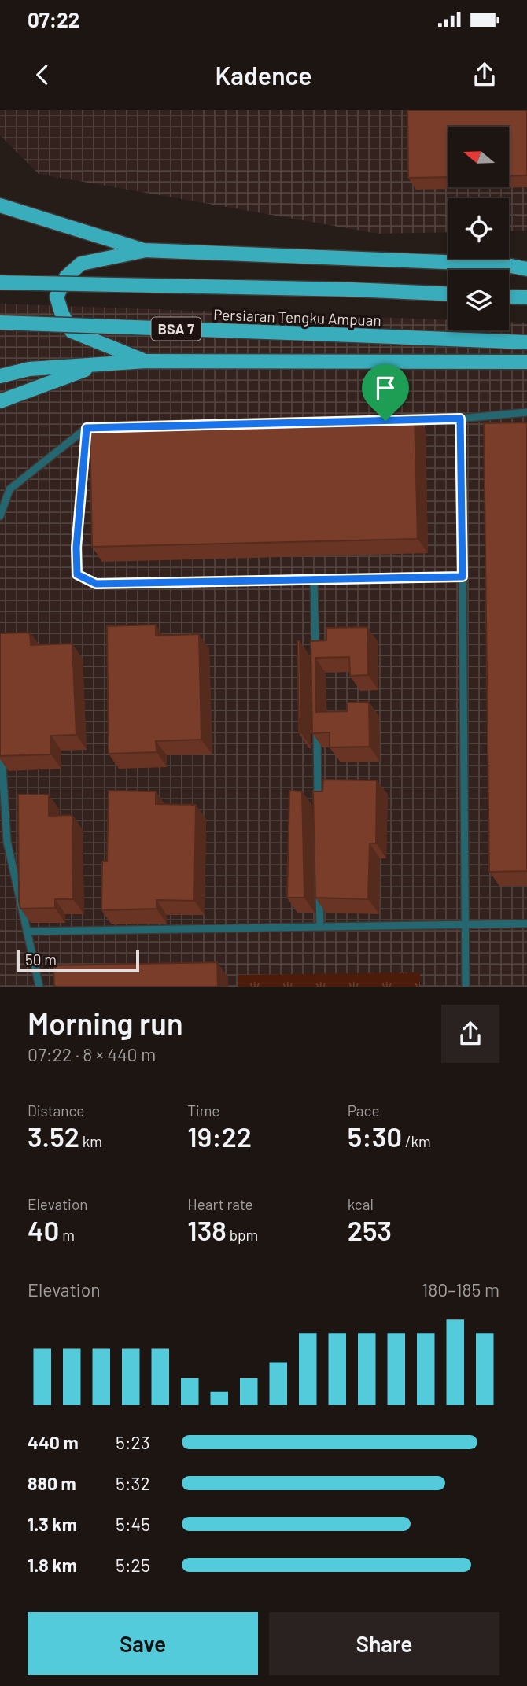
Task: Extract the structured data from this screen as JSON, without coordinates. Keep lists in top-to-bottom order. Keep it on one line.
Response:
{"streets":{"main road":["Persiaran Tengku Ampuan","BSA 7"]},"scale_bar":"50 m","north":"left","page":{"status":"07:22","header":"Kadence","scale":"50 m","heading":["Morning run","07:22 · 8 × 440 m"],"stats":[["Distance","3.52 km"],["Time","19:22"],["Pace","5:30 /km"],["Elevation","40 m"],["Heart rate","138 bpm"],["kcal","253"]],"chart":["Elevation","180–185 m"],"list":[{"name":"440 m","note":"5:23"},{"name":"880 m","note":"5:32"},{"name":"1.3 km","note":"5:45"},{"name":"1.8 km","note":"5:25"}],"buttons":["Save","Share"]}}
